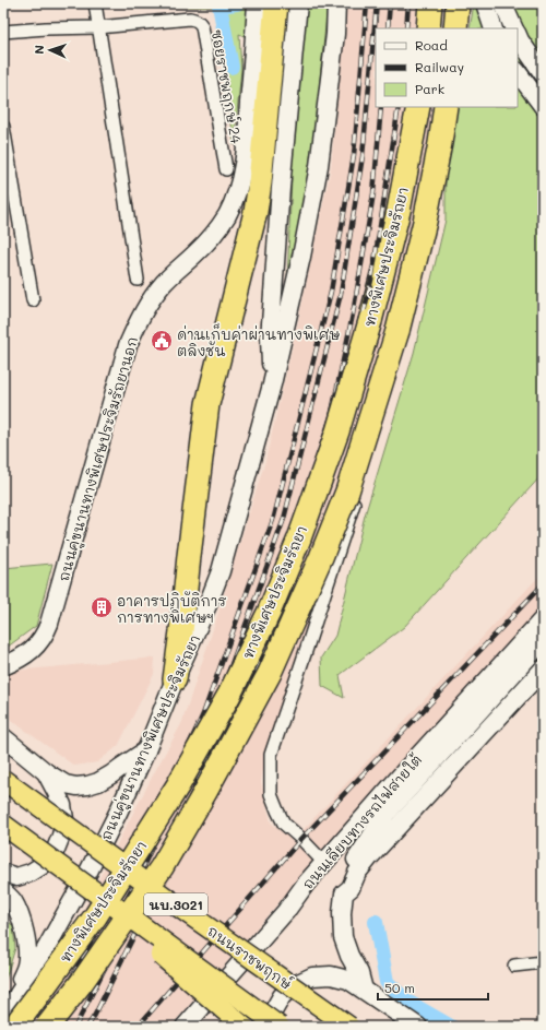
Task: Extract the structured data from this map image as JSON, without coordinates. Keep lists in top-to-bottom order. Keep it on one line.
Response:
{"streets":{"highway":["ทางพิเศษประจิมรัถยา"],"main road":["ถนนคู่ขนานทางพิเศษประจิมรัถยานอก","ถนนคู่ขนานทางพิเศษประจิมรัถยา","ถนนเลียบทางรถไฟสายใต้","นบ.3021","ถนนราชพฤกษ์"],"street":["ซอยราชพฤกษ์ 24"]},"crossings":[["ทางพิเศษประจิมรัถยา","ถนนคู่ขนานทางพิเศษประจิมรัถยา"]],"places":{"public building":["ด่านเก็บค่าผ่านทางพิเศษ ตลิ่งชัน"],"building":["อาคารปฏิบัติการ การทางพิเศษฯ"]},"legend":["Road","Railway","Park"],"scale_bar":"50 m","north":"left"}
